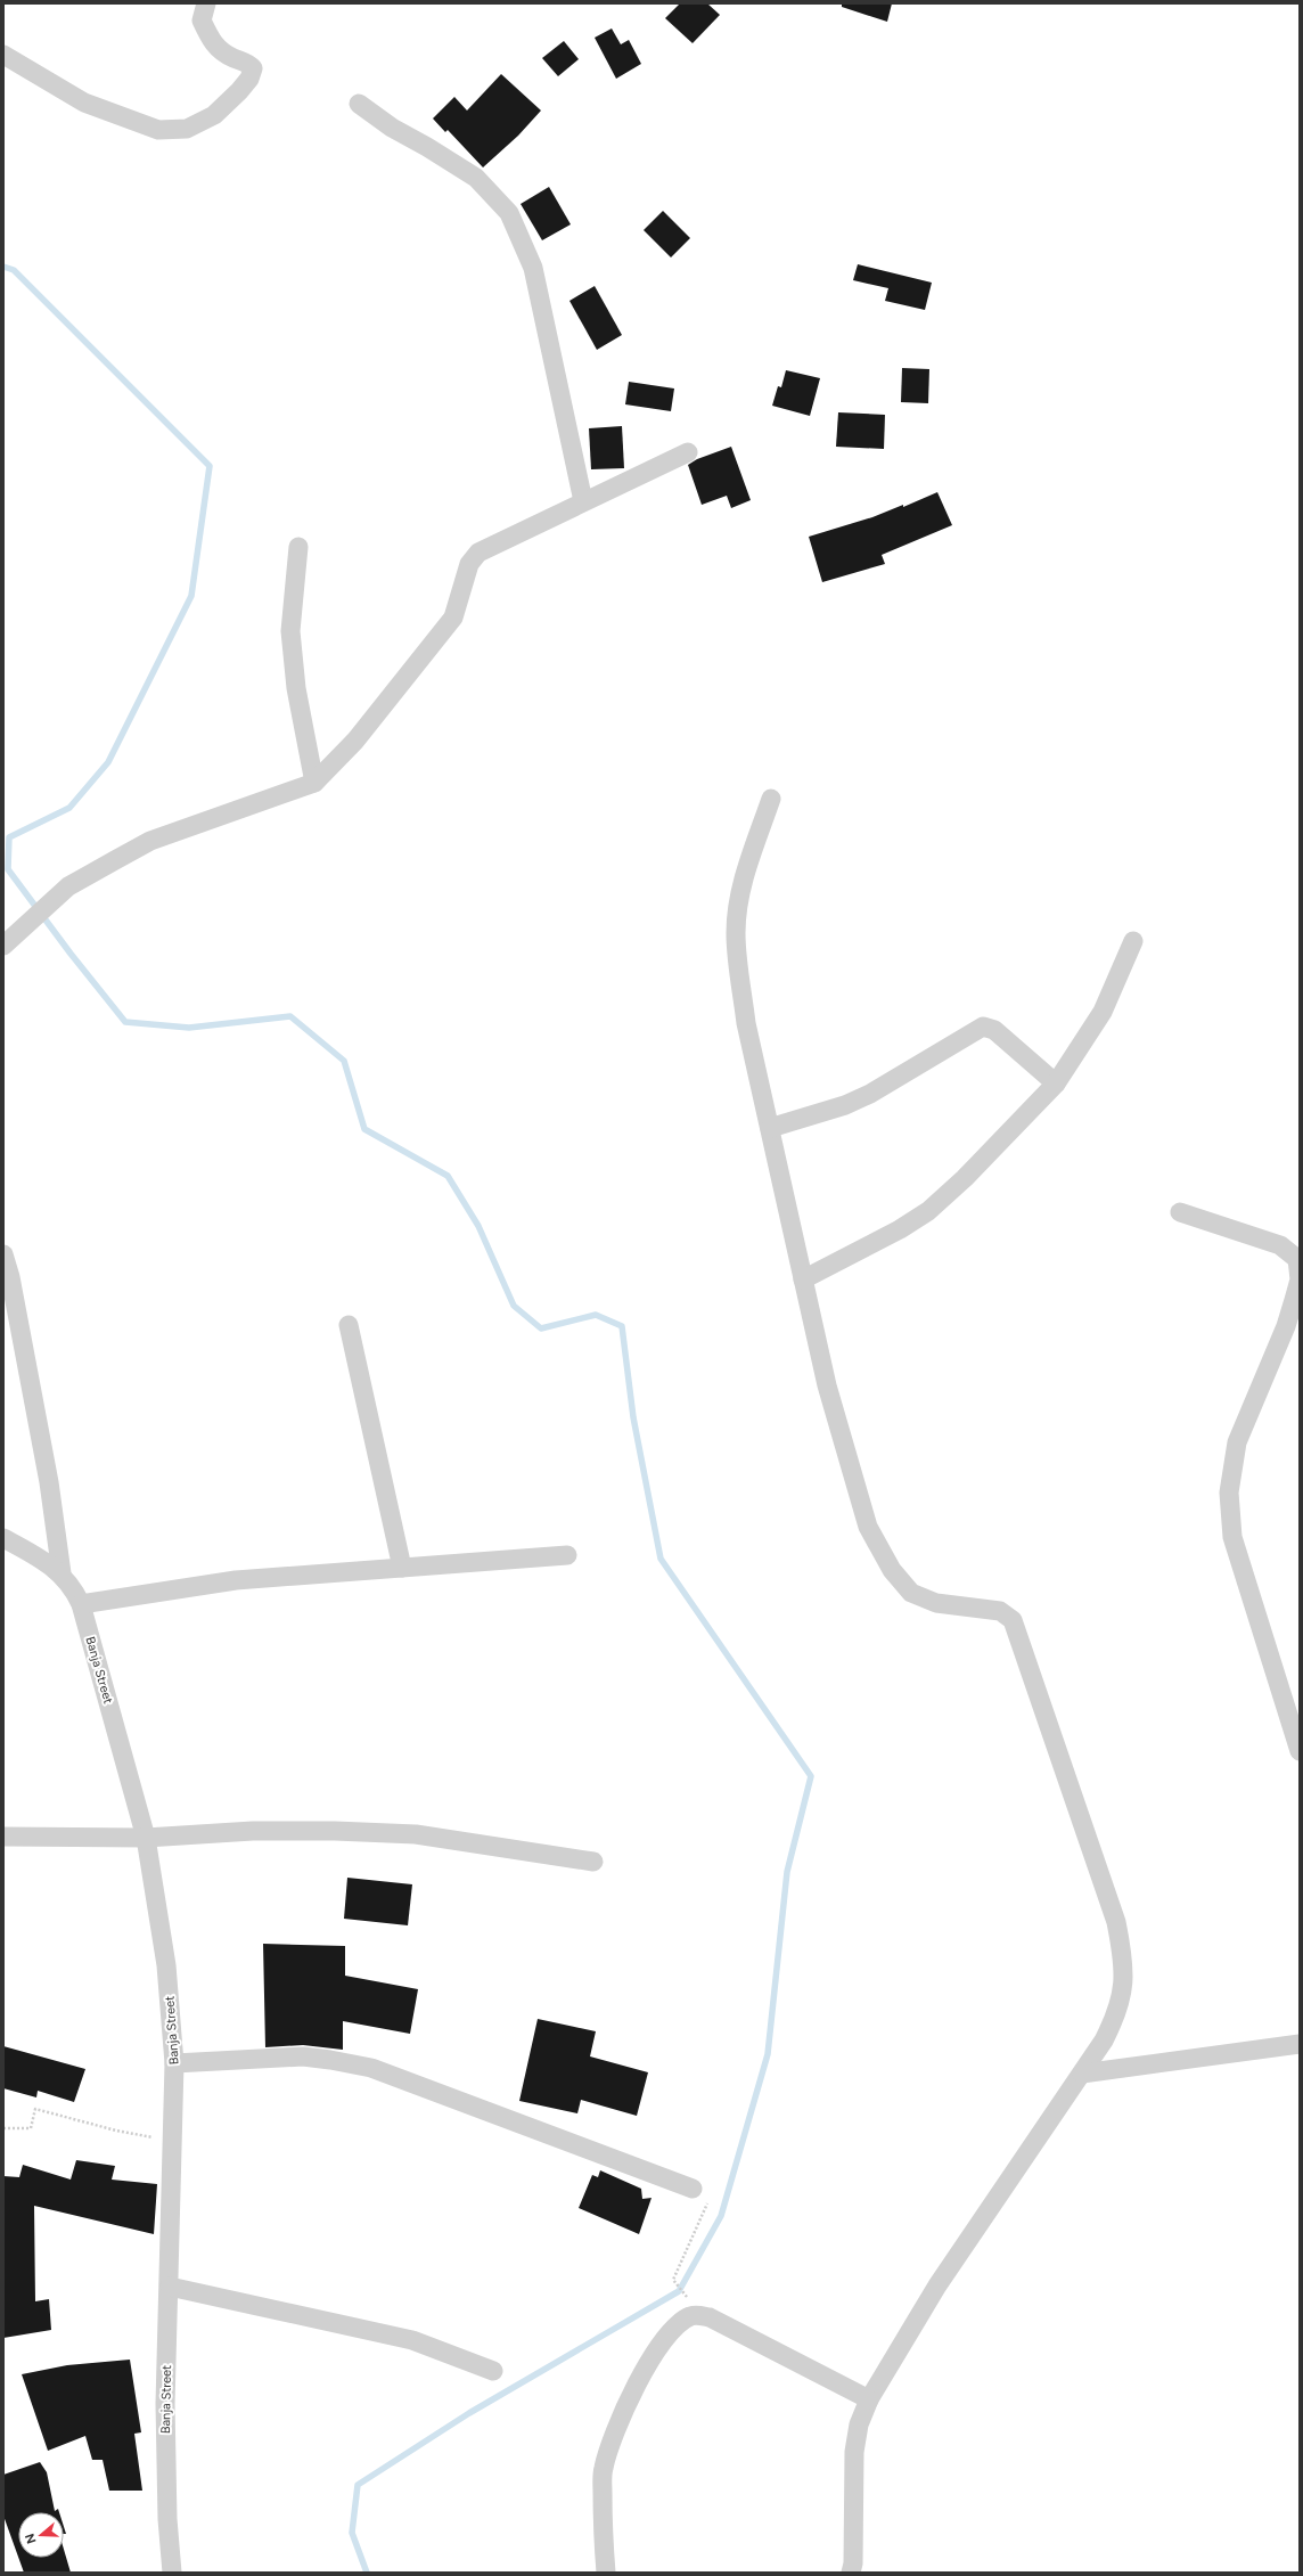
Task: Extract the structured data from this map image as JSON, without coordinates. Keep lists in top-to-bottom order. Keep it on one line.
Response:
{"streets":{"street":["Banja Street"]},"north":"left"}
